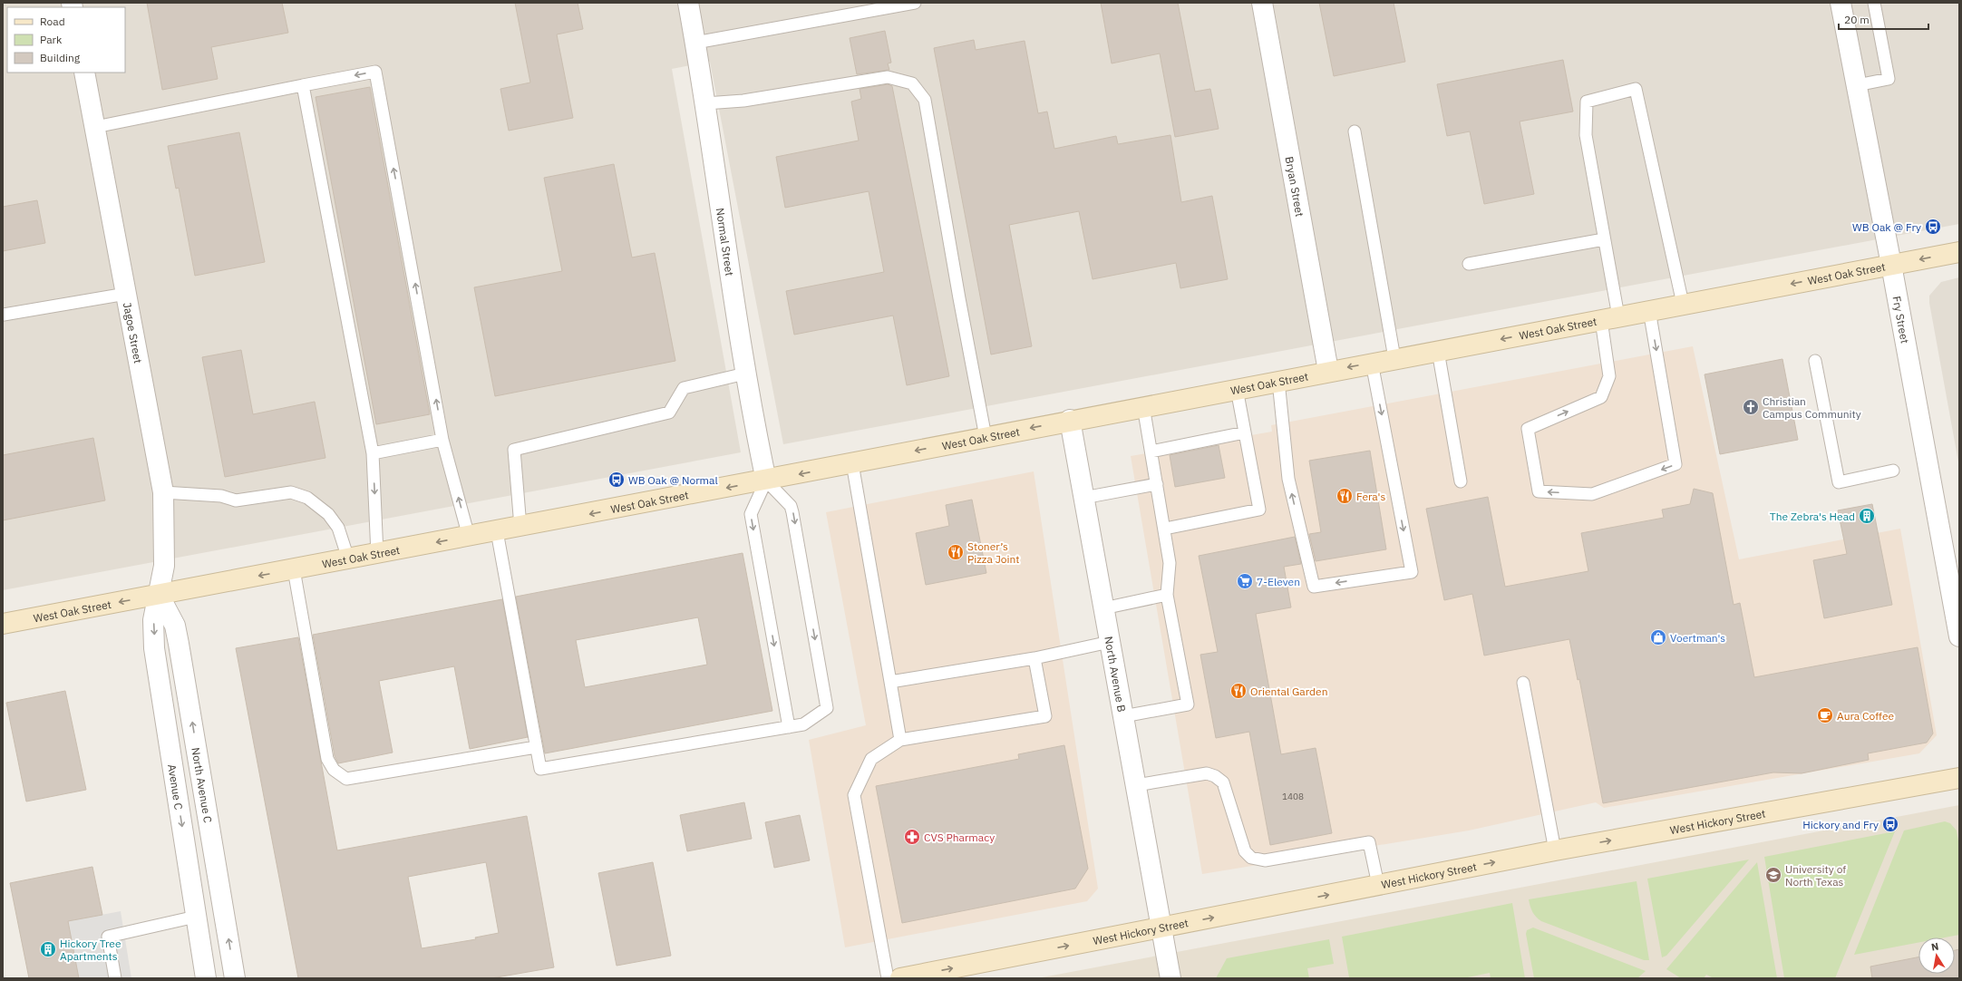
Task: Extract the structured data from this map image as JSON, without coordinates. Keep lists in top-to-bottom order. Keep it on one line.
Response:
{"streets":{"main road":["West Oak Street","West Hickory Street"],"street":["Bryan Street","Normal Street","Fry Street","Jagoe Street","North Avenue B","North Avenue C","Avenue C"]},"crossings":[["Bryan Street","West Oak Street"],["Normal Street","West Oak Street"],["West Oak Street","Fry Street"],["West Oak Street","Jagoe Street"],["West Oak Street","North Avenue B"],["West Oak Street","North Avenue C"],["West Oak Street","Avenue C"],["Jagoe Street","North Avenue C"],["Jagoe Street","Avenue C"],["North Avenue B","West Hickory Street"],["North Avenue C","Avenue C"]],"one_way":["West Oak Street","North Avenue C","Avenue C","West Hickory Street"],"places":{"bus stop":["WB Oak @ Fry","WB Oak @ Normal","Hickory and Fry"],"church":["Christian Campus Community"],"restaurant":["Fera's","Stoner’s Pizza Joint","Oriental Garden"],"building":["The Zebra's Head","Hickory Tree Apartments"],"supermarket":["7-Eleven"],"shop":["Voertman's"],"cafe":["Aura Coffee"],"pharmacy":["CVS Pharmacy"],"school or university":["University of North Texas"]},"house_numbers":["1408"],"legend":["Road","Park","Building"],"scale_bar":"20 m","north":"top"}
